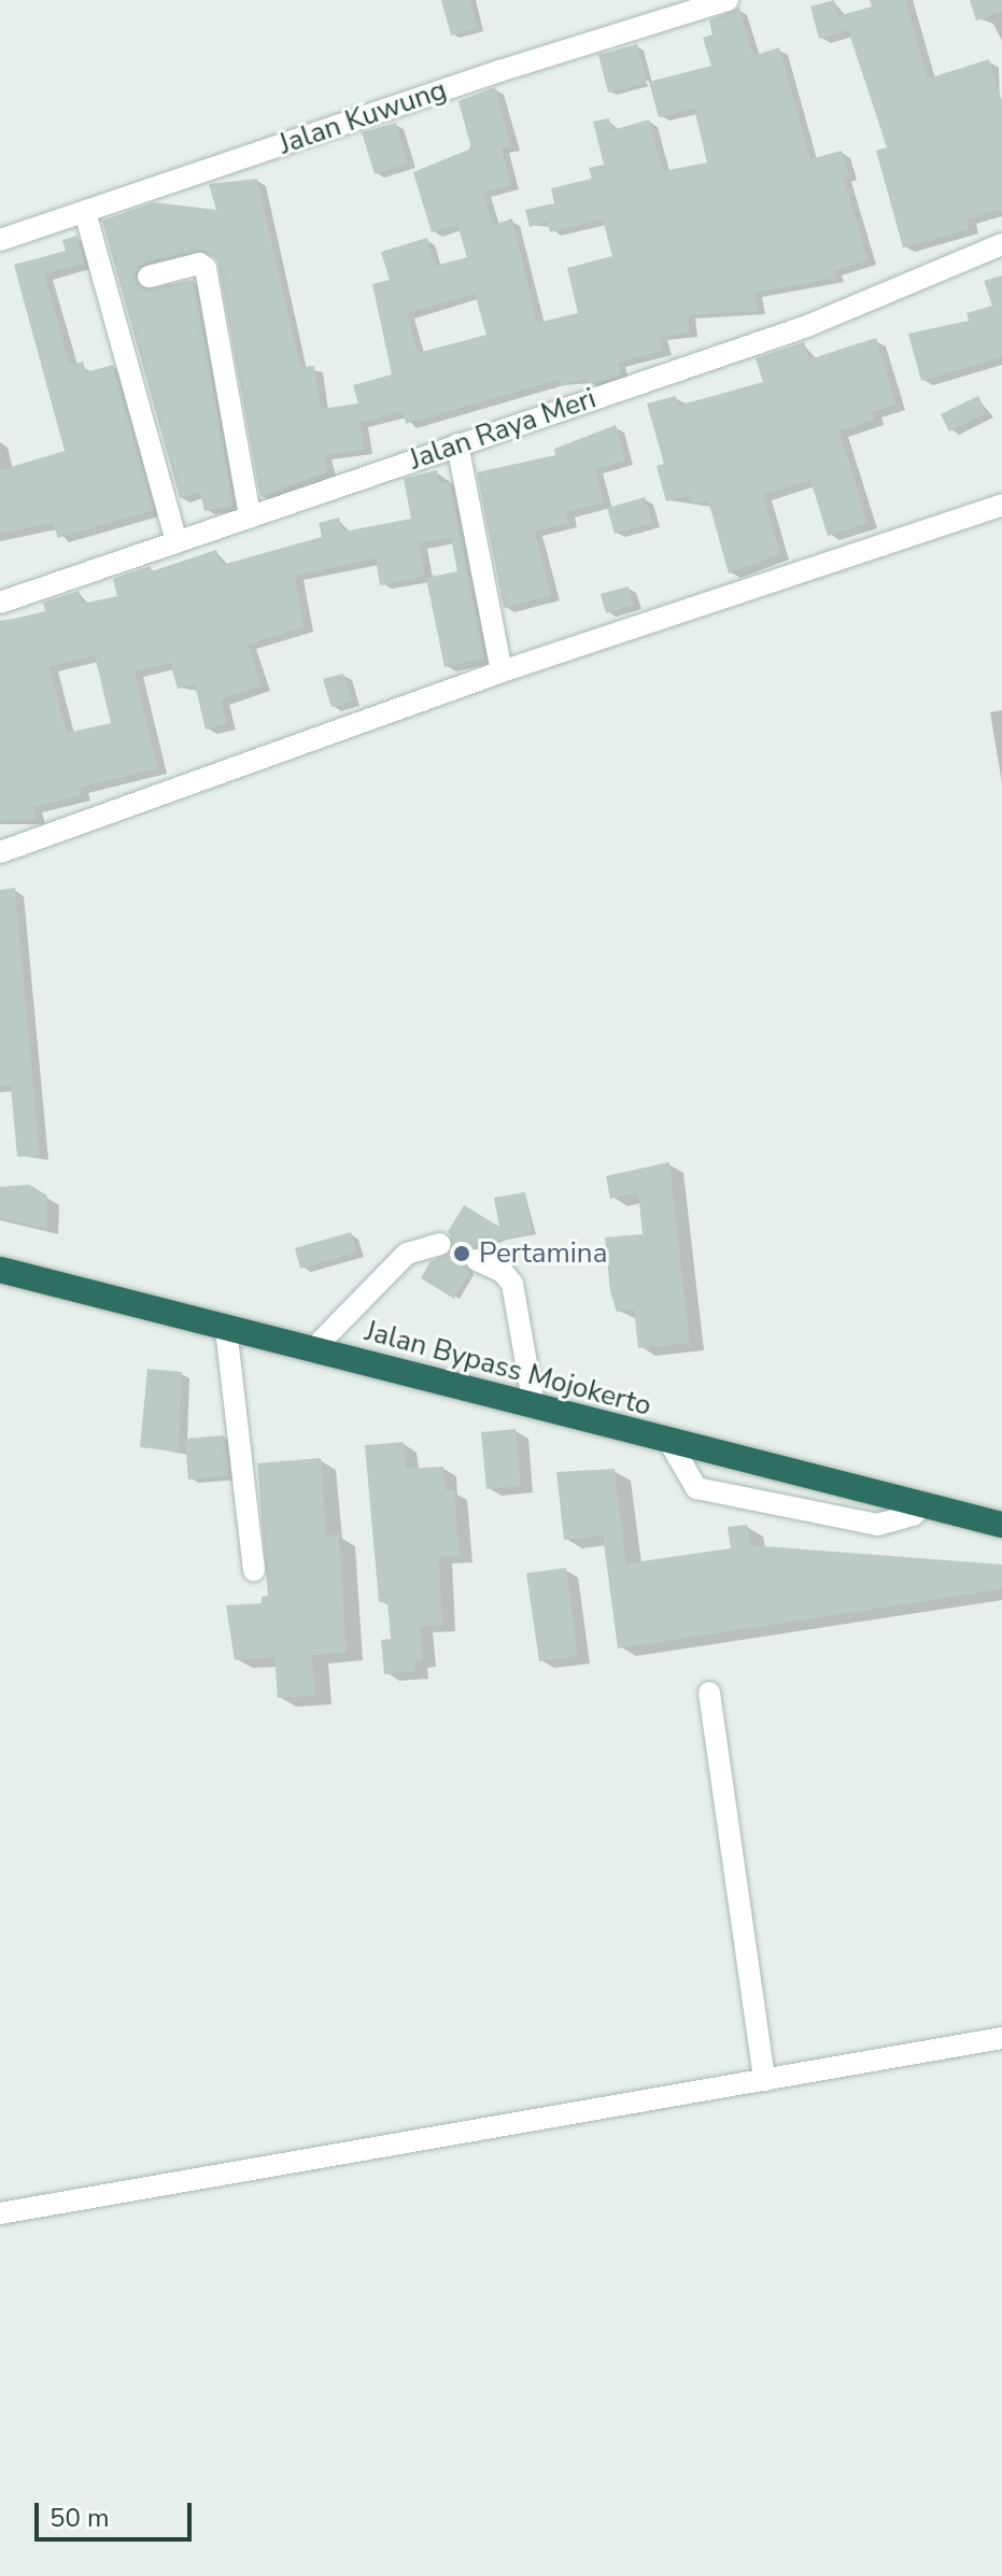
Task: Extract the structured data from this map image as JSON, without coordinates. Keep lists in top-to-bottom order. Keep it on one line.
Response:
{"streets":{"highway":["Jalan Bypass Mojokerto"],"street":["Jalan Kuwung","Jalan Raya Meri"]},"places":["Pertamina"],"scale_bar":"50 m"}
